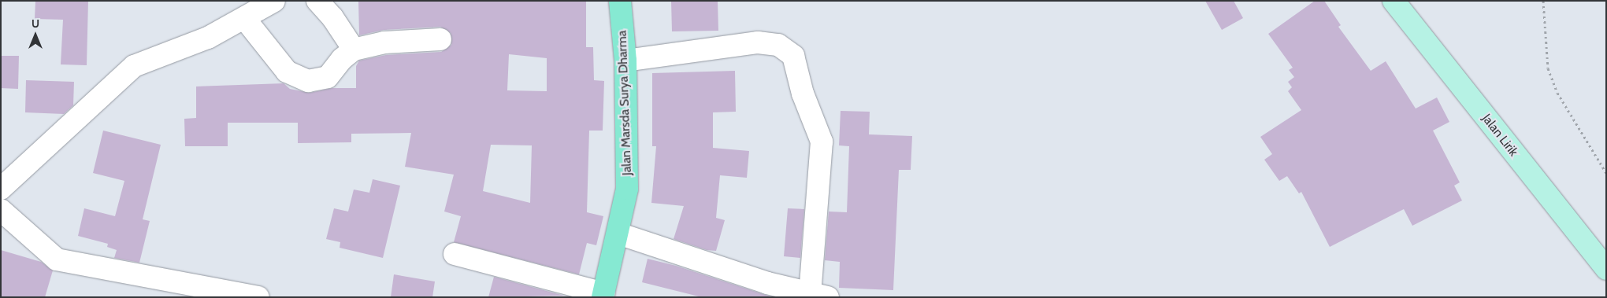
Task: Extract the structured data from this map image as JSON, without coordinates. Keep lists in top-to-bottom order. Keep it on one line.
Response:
{"streets":{"highway":["Jalan Marsda Surya Dharma"],"main road":["Jalan Lirik"]},"north":"top"}
